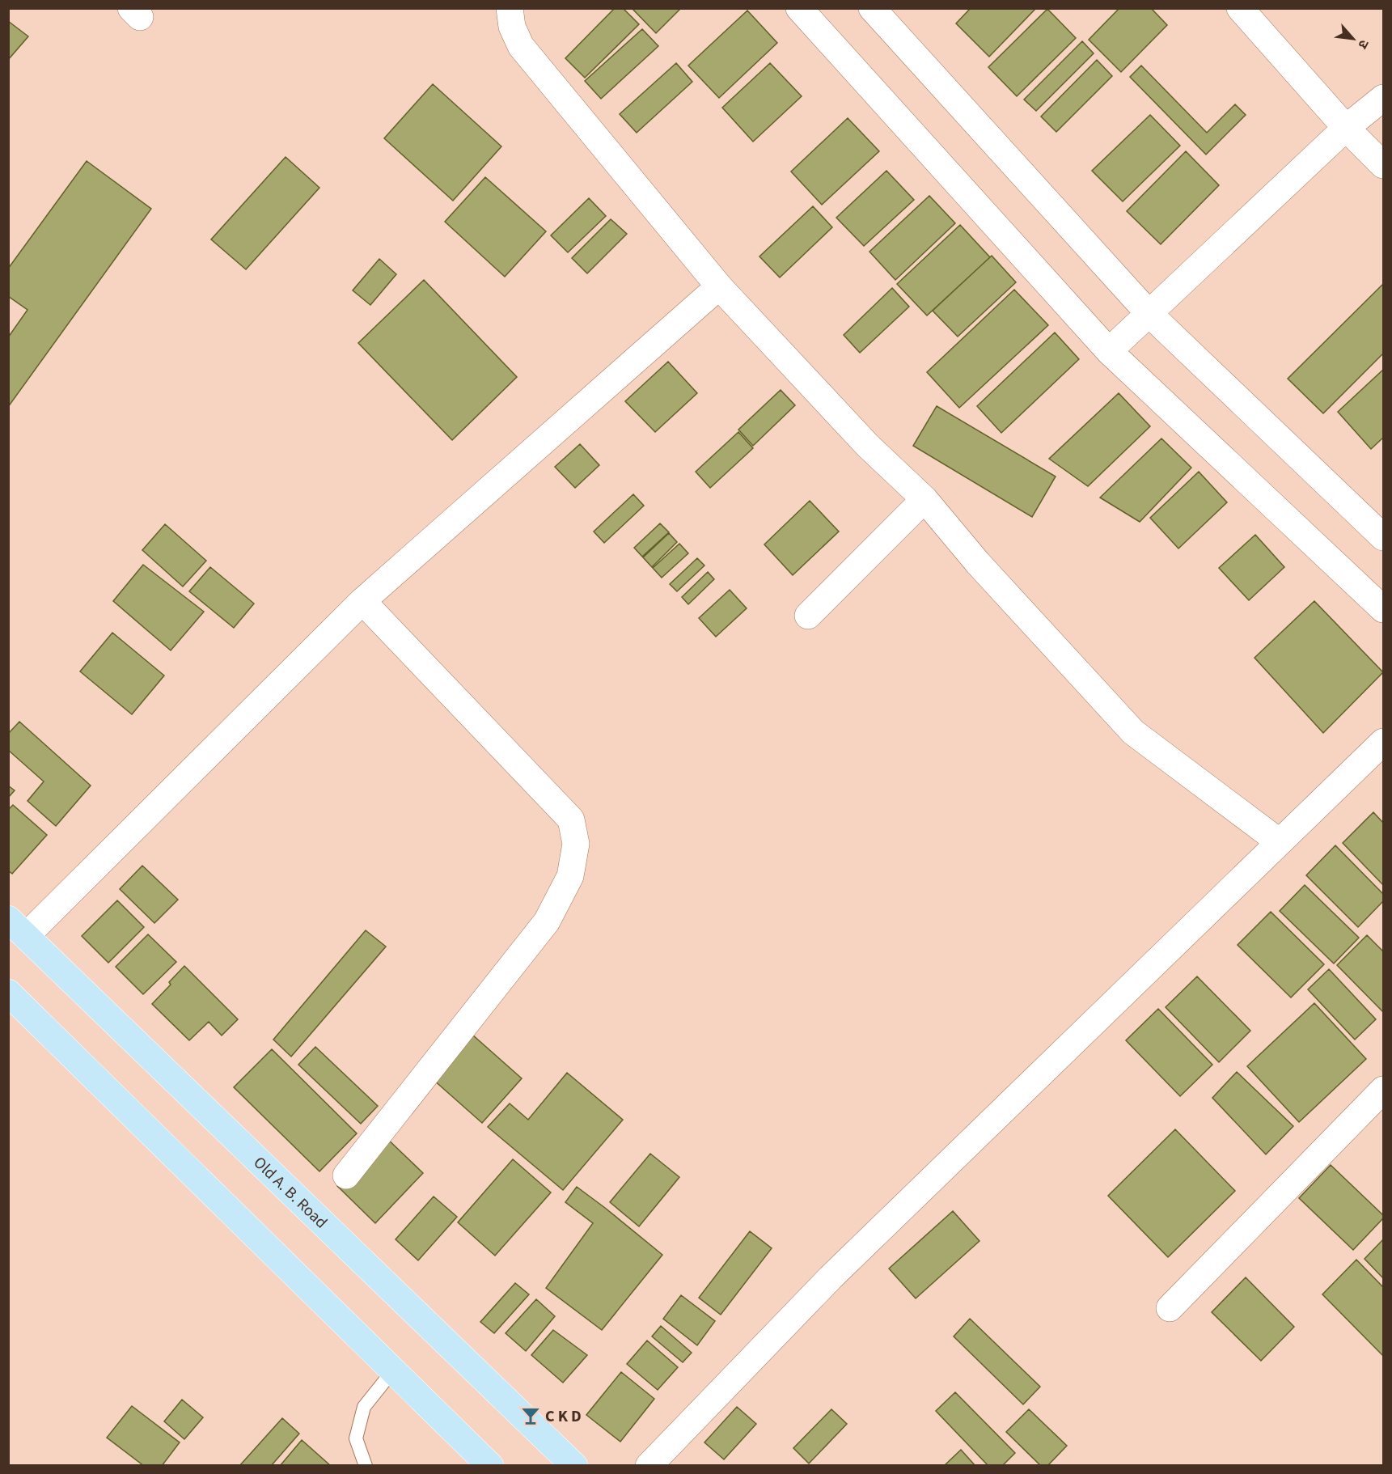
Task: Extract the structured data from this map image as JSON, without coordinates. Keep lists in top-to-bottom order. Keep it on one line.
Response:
{"streets":{"main road":["Old A. B. Road"]},"places":{"bar":["C K D"]},"north":"bottom right"}
